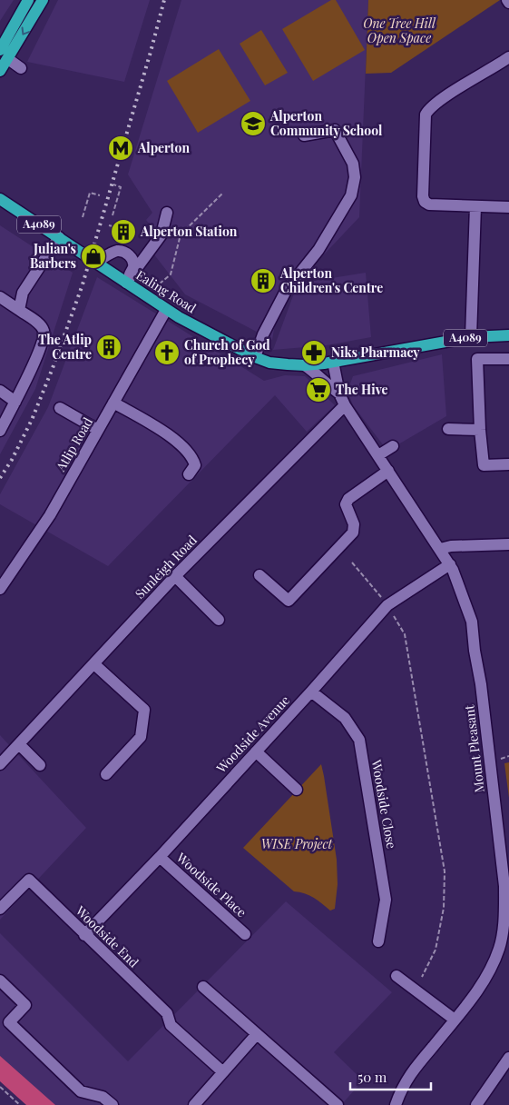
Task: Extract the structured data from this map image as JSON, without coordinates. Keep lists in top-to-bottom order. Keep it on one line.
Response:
{"streets":{"main road":["A4089","Ealing Road"],"street":["Atlip Road","Sunleigh Road","Woodside Avenue","Mount Pleasant","Woodside Close","Woodside Place","Woodside End"]},"crossings":[["A4089","Ealing Road"],["A4089","Mount Pleasant"],["Ealing Road","Atlip Road"],["Ealing Road","Mount Pleasant"],["Sunleigh Road","Mount Pleasant"],["Woodside Avenue","Mount Pleasant"],["Woodside Avenue","Woodside Close"],["Woodside Avenue","Woodside Place"],["Woodside Avenue","Woodside End"]],"parks":["One Tree Hill Open Space","WISE Project"],"places":{"school or university":["Alperton Community School"],"metro station":["Alperton"],"building":["Alperton Station","Alperton Children's Centre","The Atlip Centre"],"shop":["Julian's Barbers"],"church":["Church of God of Prophecy"],"pharmacy":["Niks Pharmacy"],"supermarket":["The Hive"]},"scale_bar":"50 m"}
